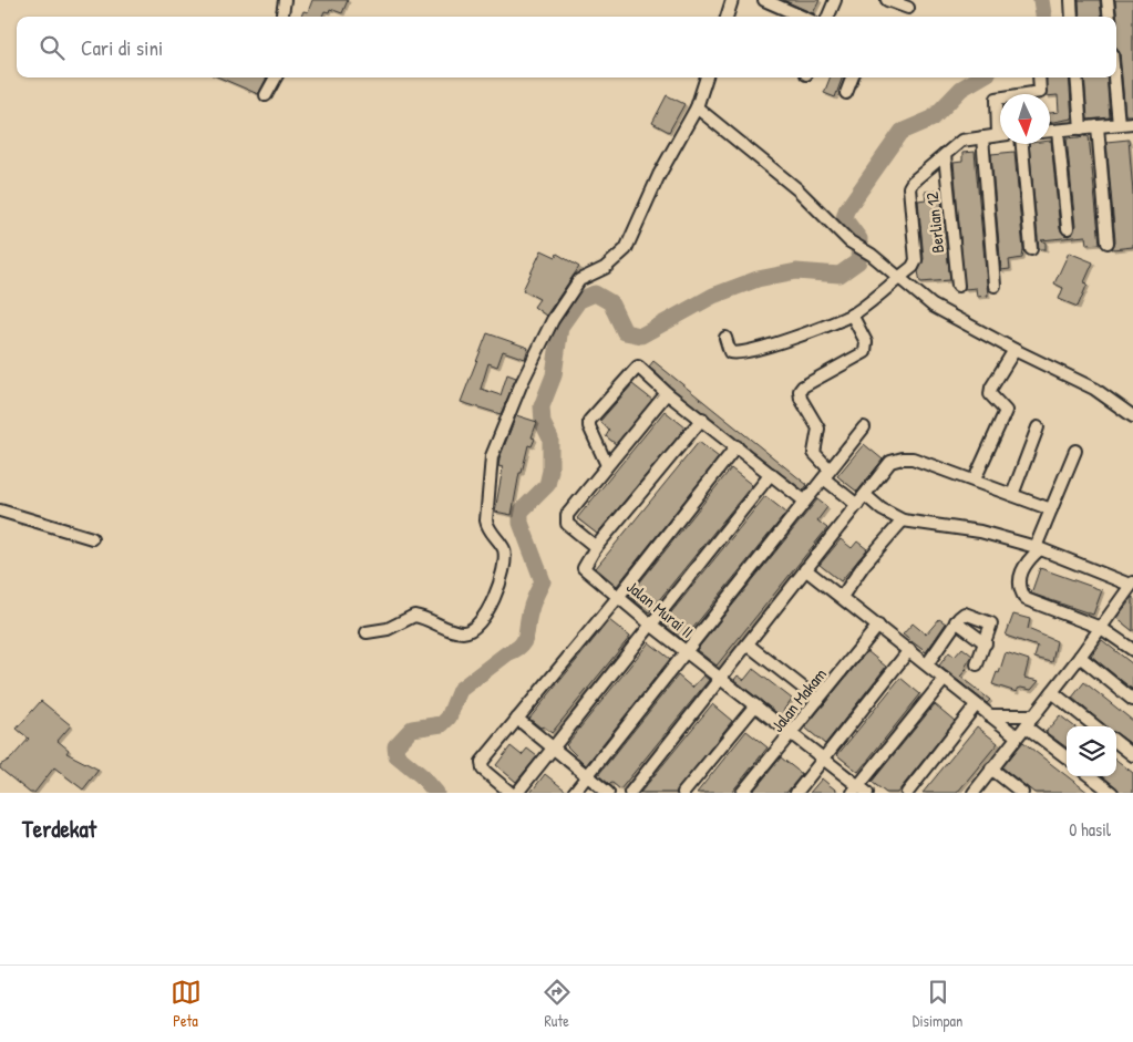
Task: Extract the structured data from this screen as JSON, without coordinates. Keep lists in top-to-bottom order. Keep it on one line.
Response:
{"streets":{"street":["Berlian 12","Jalan Murai II","Jalan Makam"]},"crossings":[["Jalan Murai II","Jalan Makam"]],"north":"bottom","page":{"search":"Cari di sini","heading":["Terdekat","0 hasil"],"nav":["Peta","Rute","Disimpan"]}}
